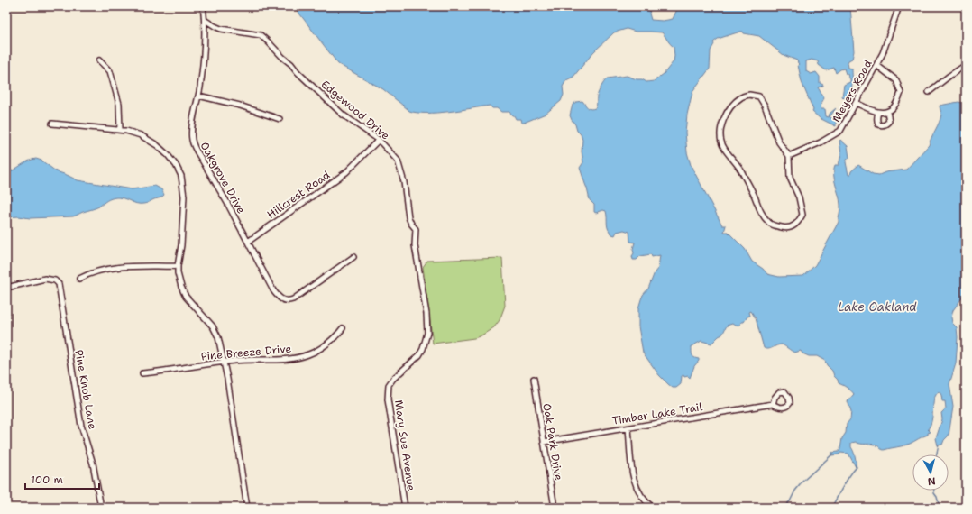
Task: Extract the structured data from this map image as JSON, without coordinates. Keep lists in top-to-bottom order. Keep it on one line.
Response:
{"streets":{"street":["Meyers Road","Edgewood Drive","Oakgrove Drive","Hillcrest Road","Pine Breeze Drive","Pine Knob Lane","Timber Lake Trail","Oak Park Drive","Mary Sue Avenue"]},"crossings":[["Edgewood Drive","Oakgrove Drive"],["Edgewood Drive","Hillcrest Road"],["Edgewood Drive","Mary Sue Avenue"],["Oakgrove Drive","Hillcrest Road"],["Timber Lake Trail","Oak Park Drive"]],"water":["Lake Oakland"],"scale_bar":"100 m","north":"bottom"}
